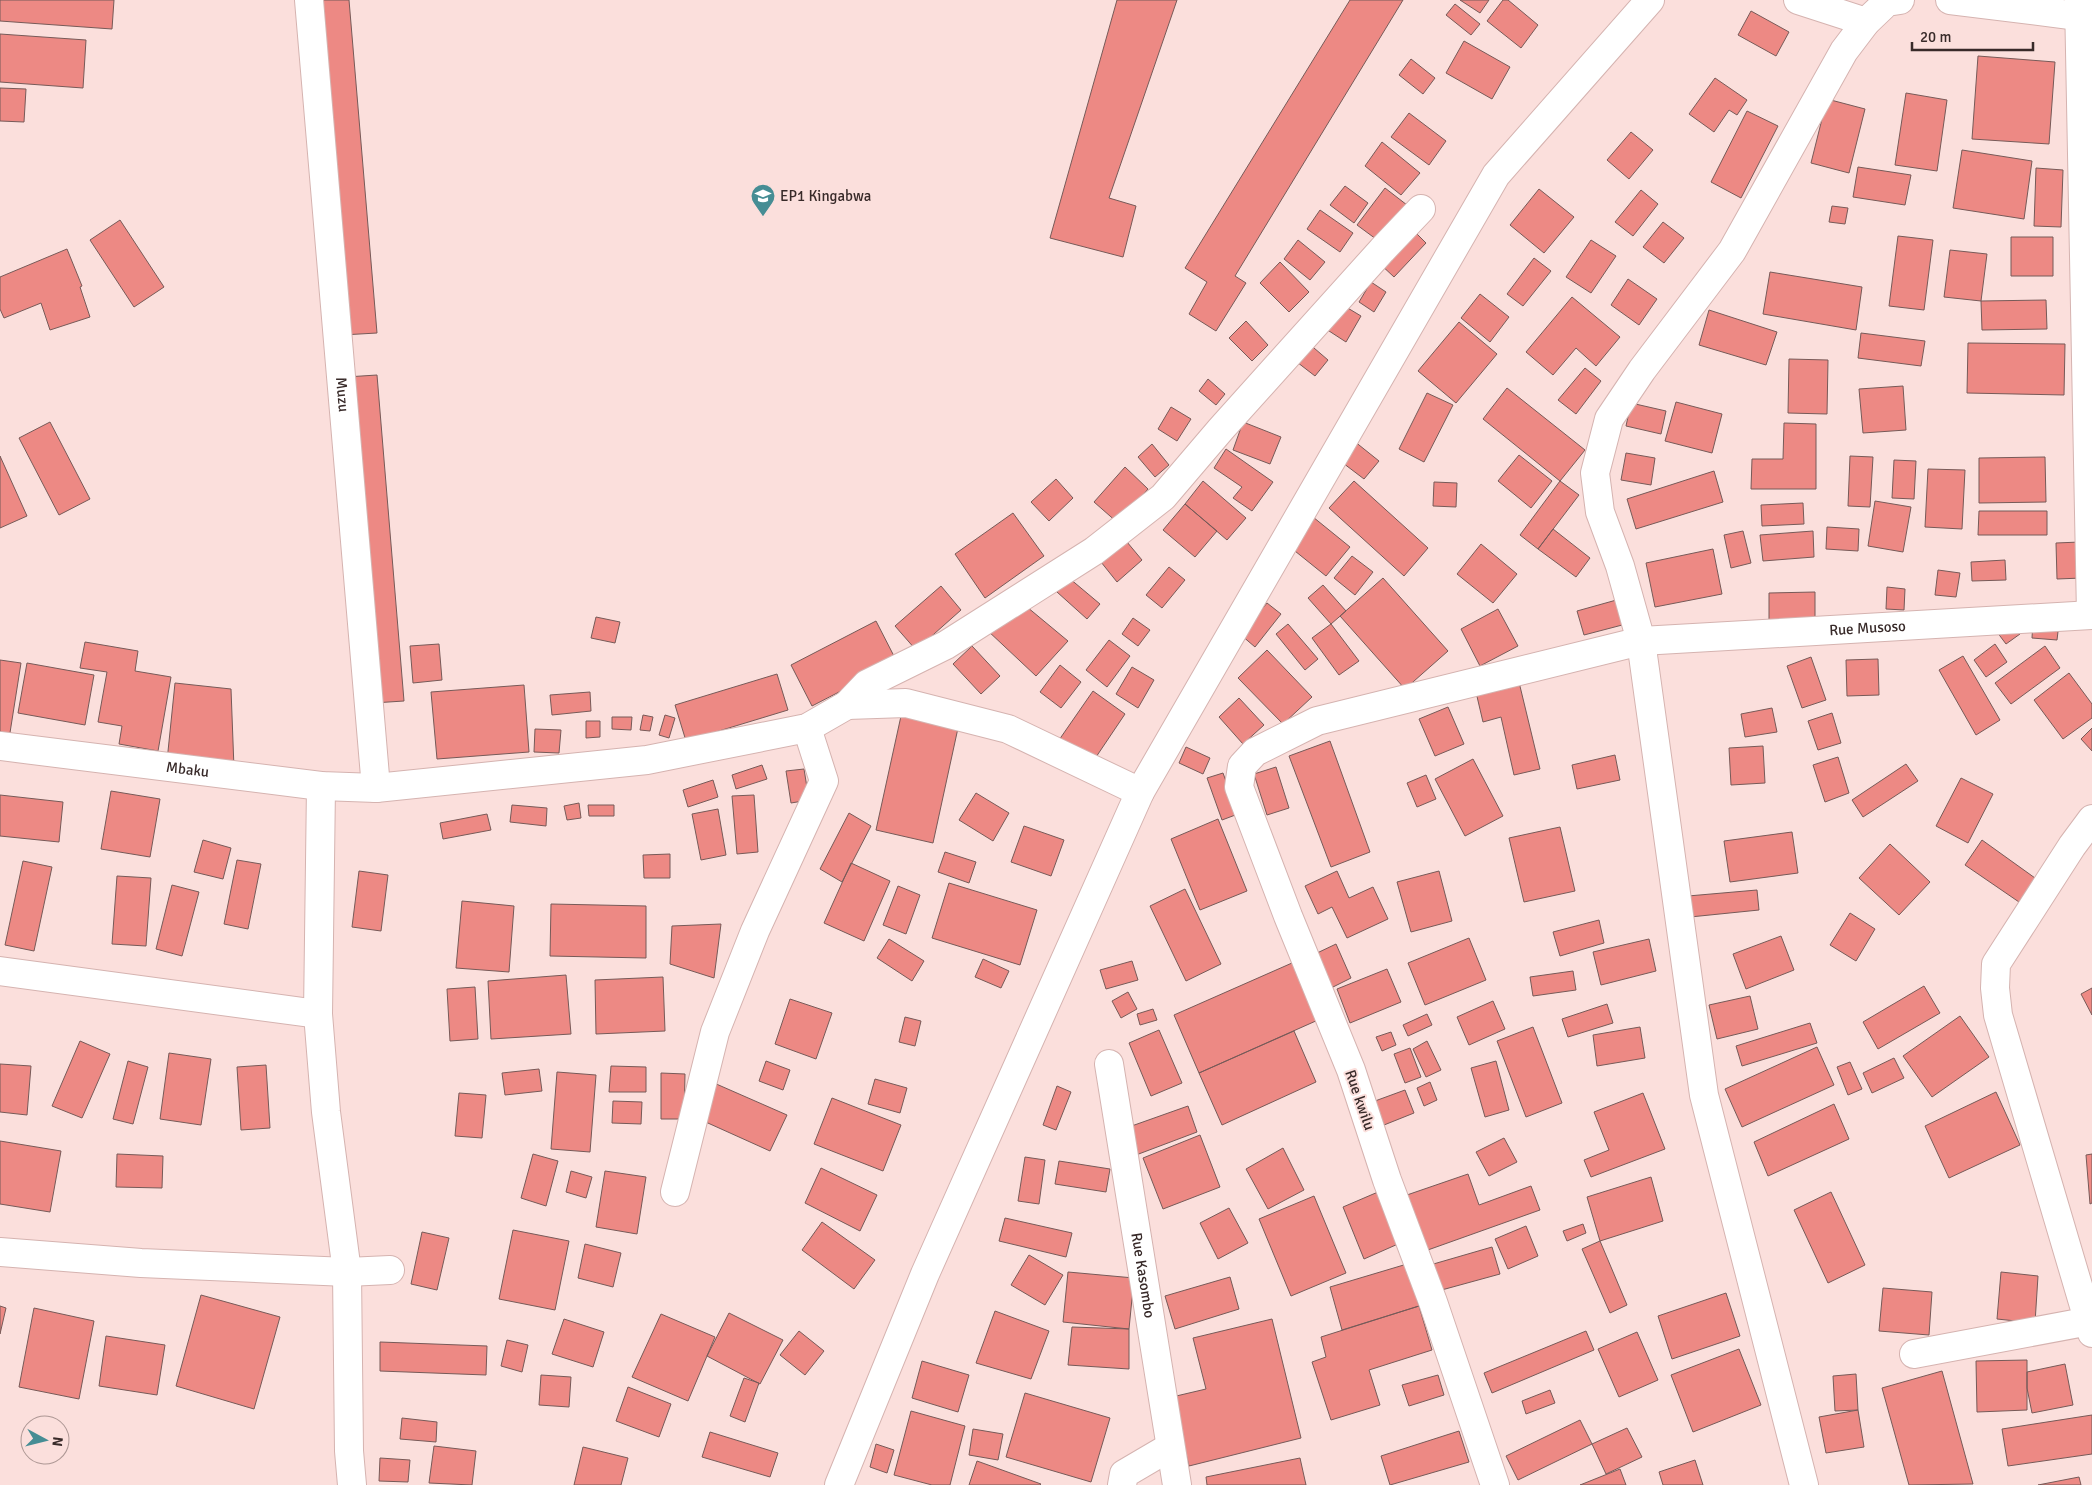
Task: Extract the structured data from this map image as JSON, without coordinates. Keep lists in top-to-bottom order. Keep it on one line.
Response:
{"streets":{"street":["Muzu","Rue Musoso","Mbaku","Rue kwilu","Rue Kasombo"]},"crossings":[["Muzu","Mbaku"],["Rue Musoso","Rue kwilu"]],"places":{"school or university":["EP1 Kingabwa"]},"scale_bar":"20 m","north":"right"}
